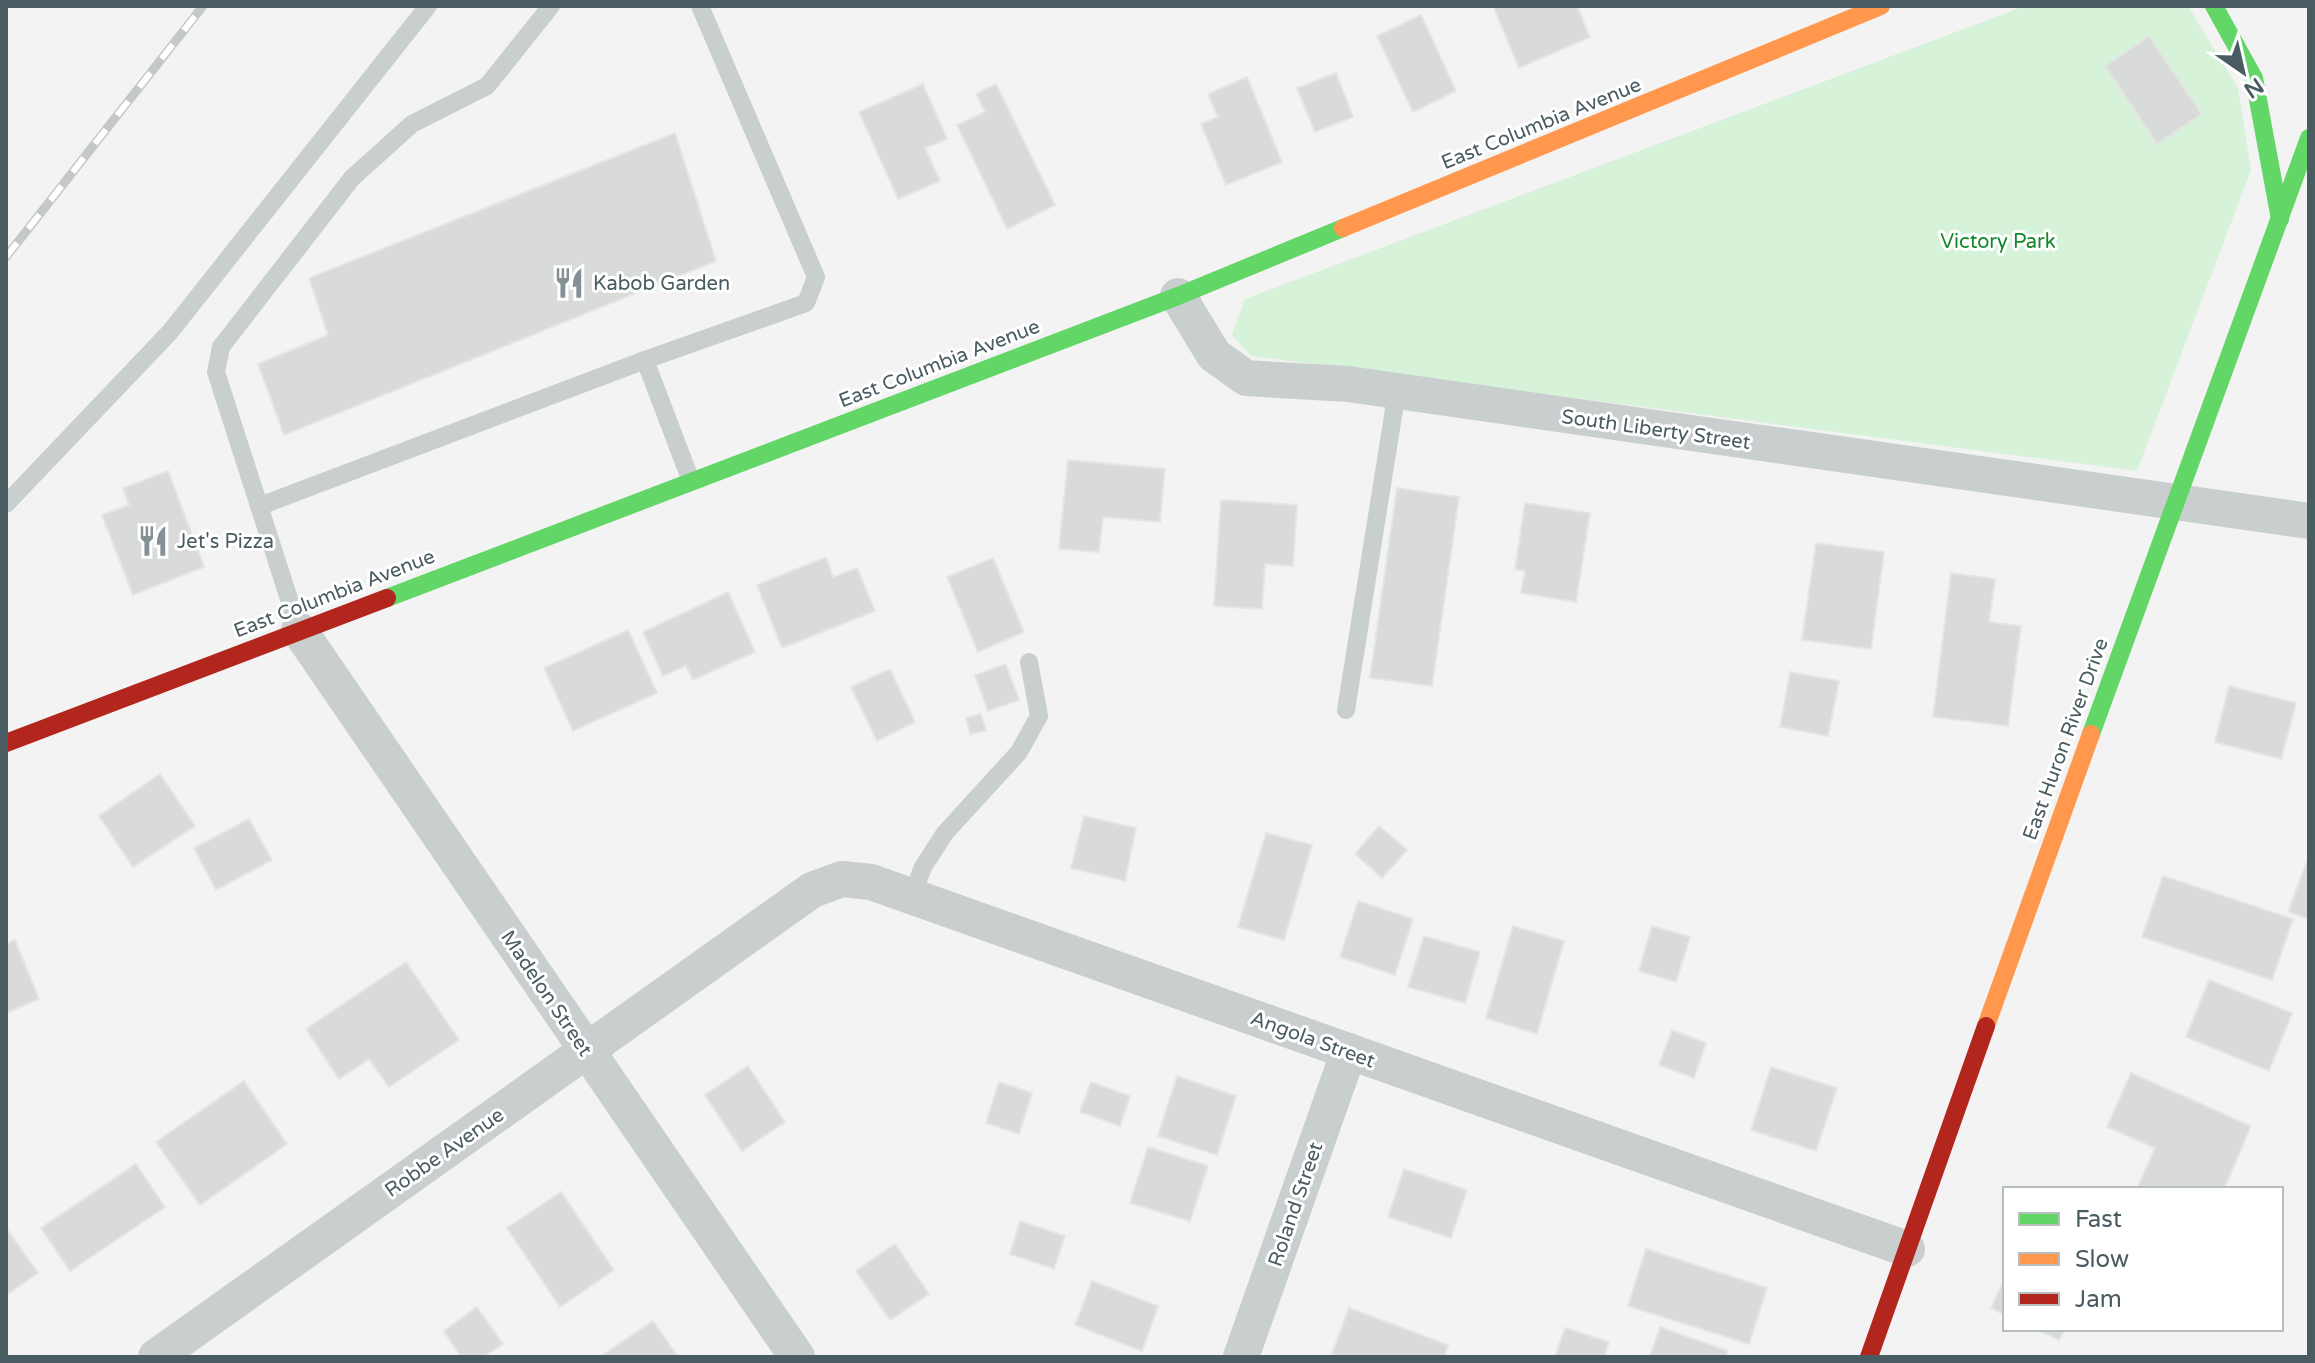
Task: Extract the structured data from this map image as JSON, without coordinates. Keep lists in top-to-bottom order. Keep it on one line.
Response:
{"streets":{"street":["East Columbia Avenue","South Liberty Street","East Huron River Drive","Madelon Street","Angola Street","Robbe Avenue","Roland Street"]},"crossings":[["East Columbia Avenue","South Liberty Street"],["East Columbia Avenue","Madelon Street"],["South Liberty Street","East Huron River Drive"],["East Huron River Drive","Angola Street"],["Madelon Street","Robbe Avenue"],["Angola Street","Robbe Avenue"],["Angola Street","Roland Street"]],"parks":["Victory Park"],"places":{"restaurant":["Kabob Garden","Jet's Pizza"]},"legend":["Fast","Slow","Jam"],"north":"bottom right"}
